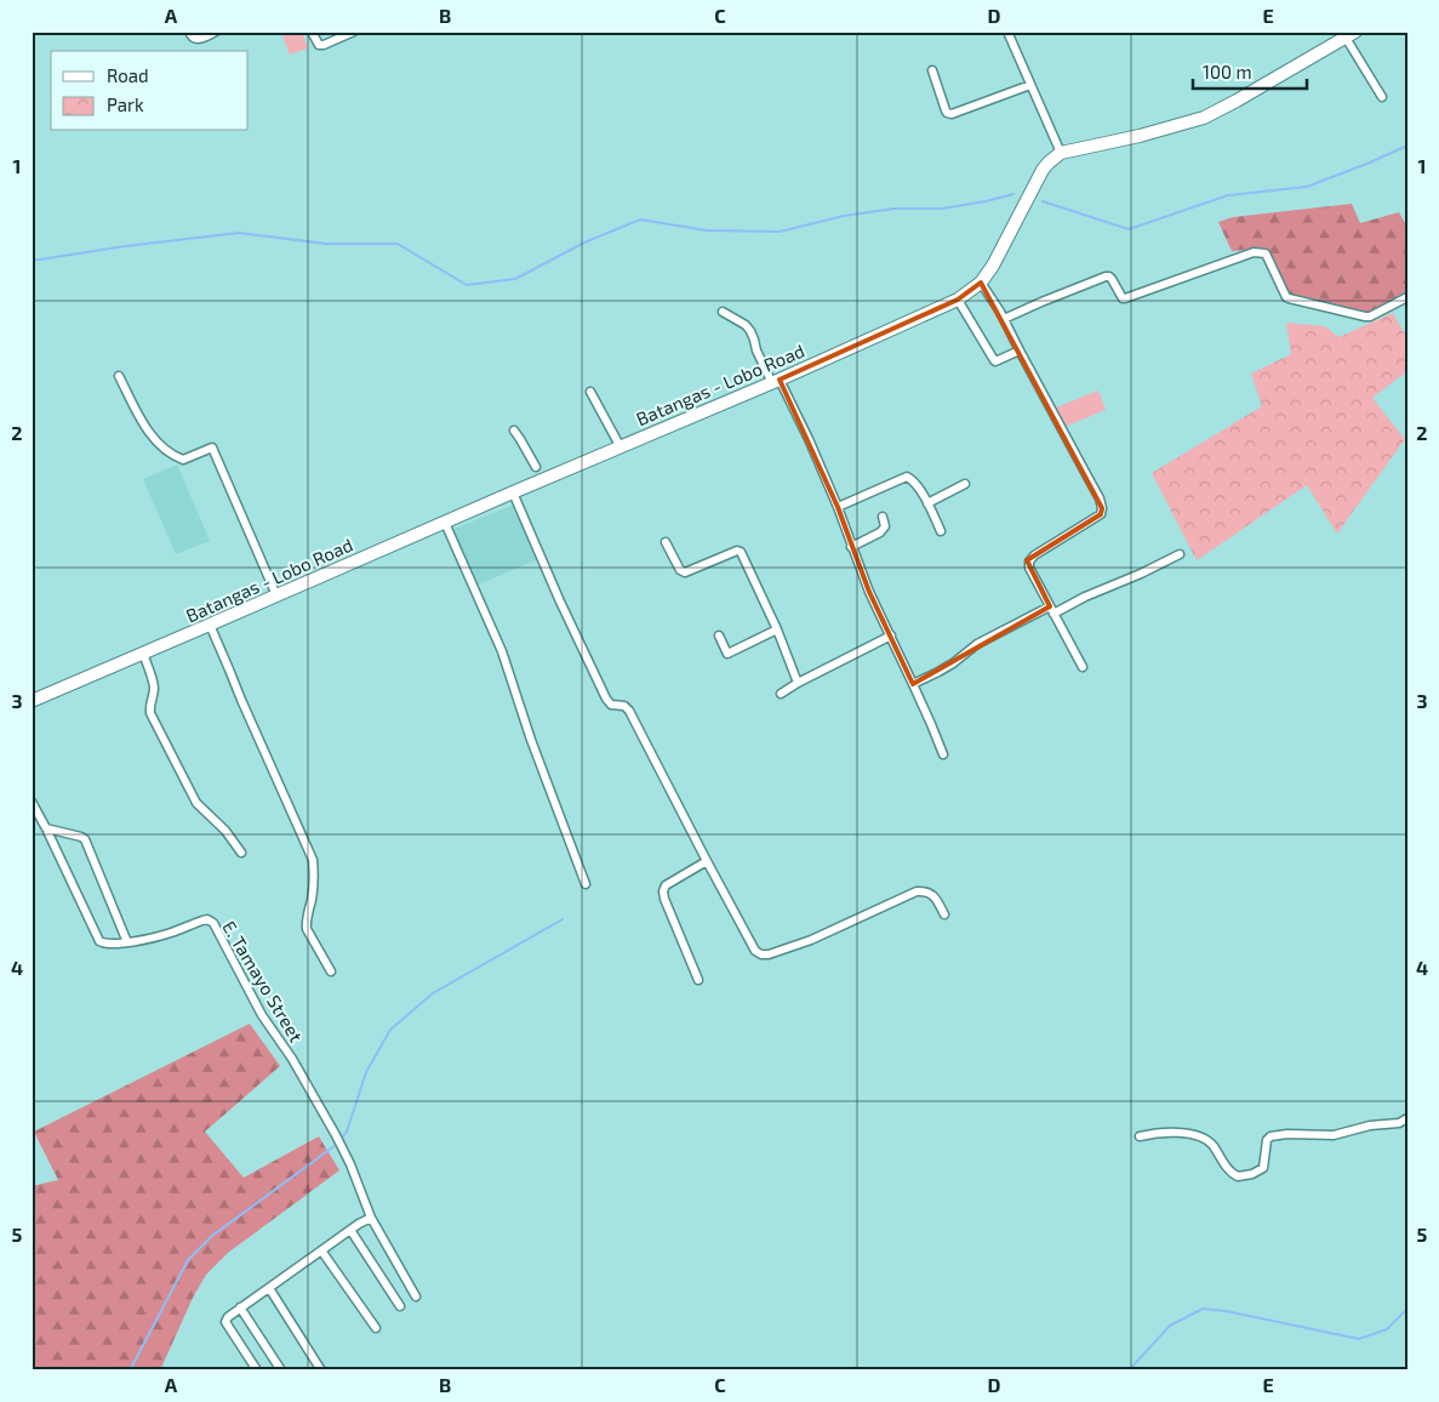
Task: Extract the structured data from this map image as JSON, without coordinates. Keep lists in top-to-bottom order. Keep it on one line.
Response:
{"streets":{"main road":["Batangas - Lobo Road"],"street":["E. Tamayo Street"]},"legend":["Road","Park"],"scale_bar":"100 m","grid":{"columns":["A","B","C","D","E"],"rows":["1","2","3","4","5"]}}
